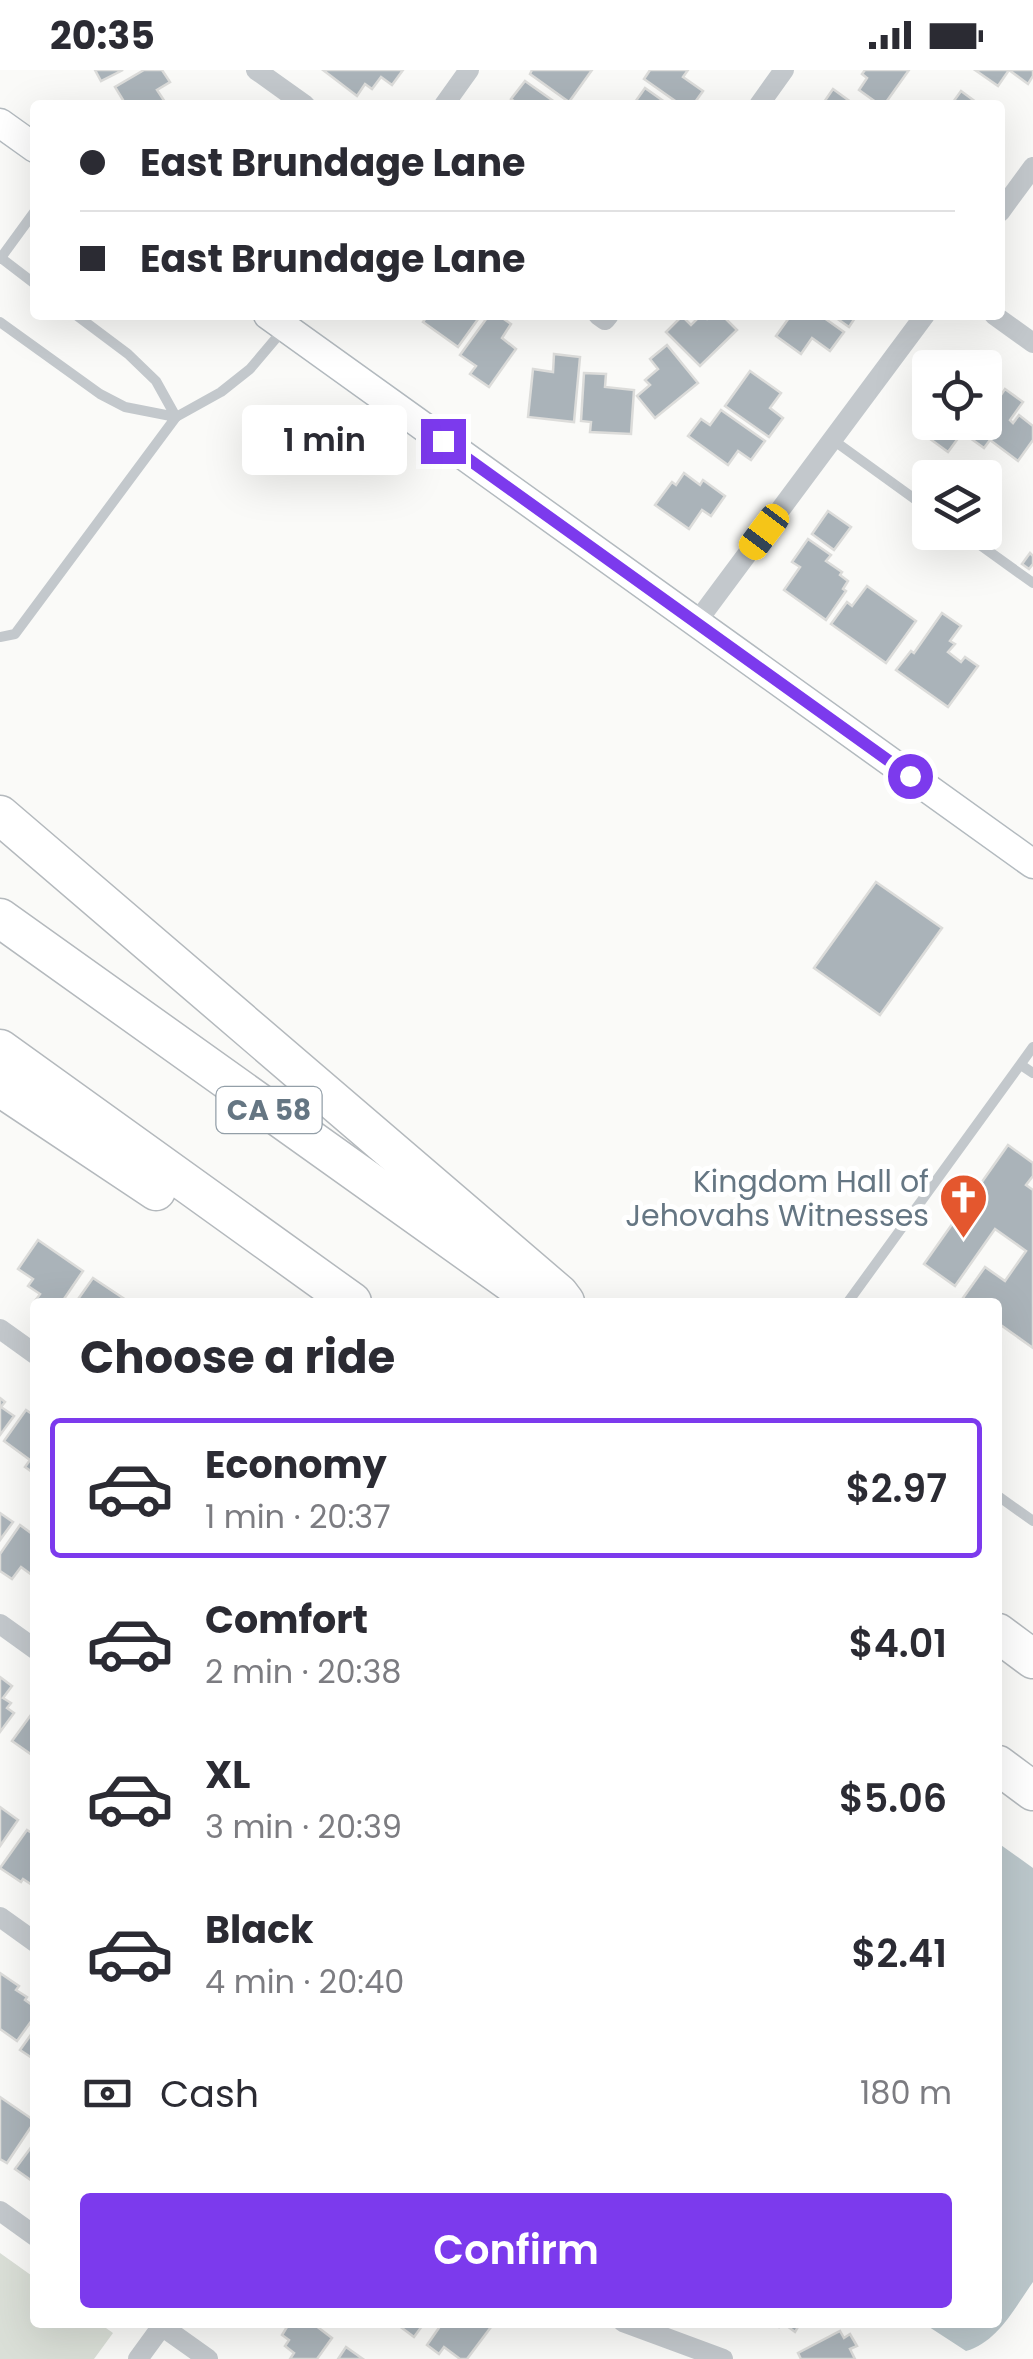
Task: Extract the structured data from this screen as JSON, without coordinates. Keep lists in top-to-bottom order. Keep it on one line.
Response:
{"streets":{"highway":["CA 58"]},"places":{"church":["Kingdom Hall of Jehovahs Witnesses"]},"page":{"status":"20:35","banner":["East Brundage Lane","East Brundage Lane"],"bubble":"1 min","heading":"Choose a ride","list":[{"name":"Economy","note":"1 min · 20:37","value":"$2.97"},{"name":"Comfort","note":"2 min · 20:38","value":"$4.01"},{"name":"XL","note":"3 min · 20:39","value":"$5.06"},{"name":"Black","note":"4 min · 20:40","value":"$2.41"}],"pay":["Cash","180 m"],"buttons":"Confirm"}}
